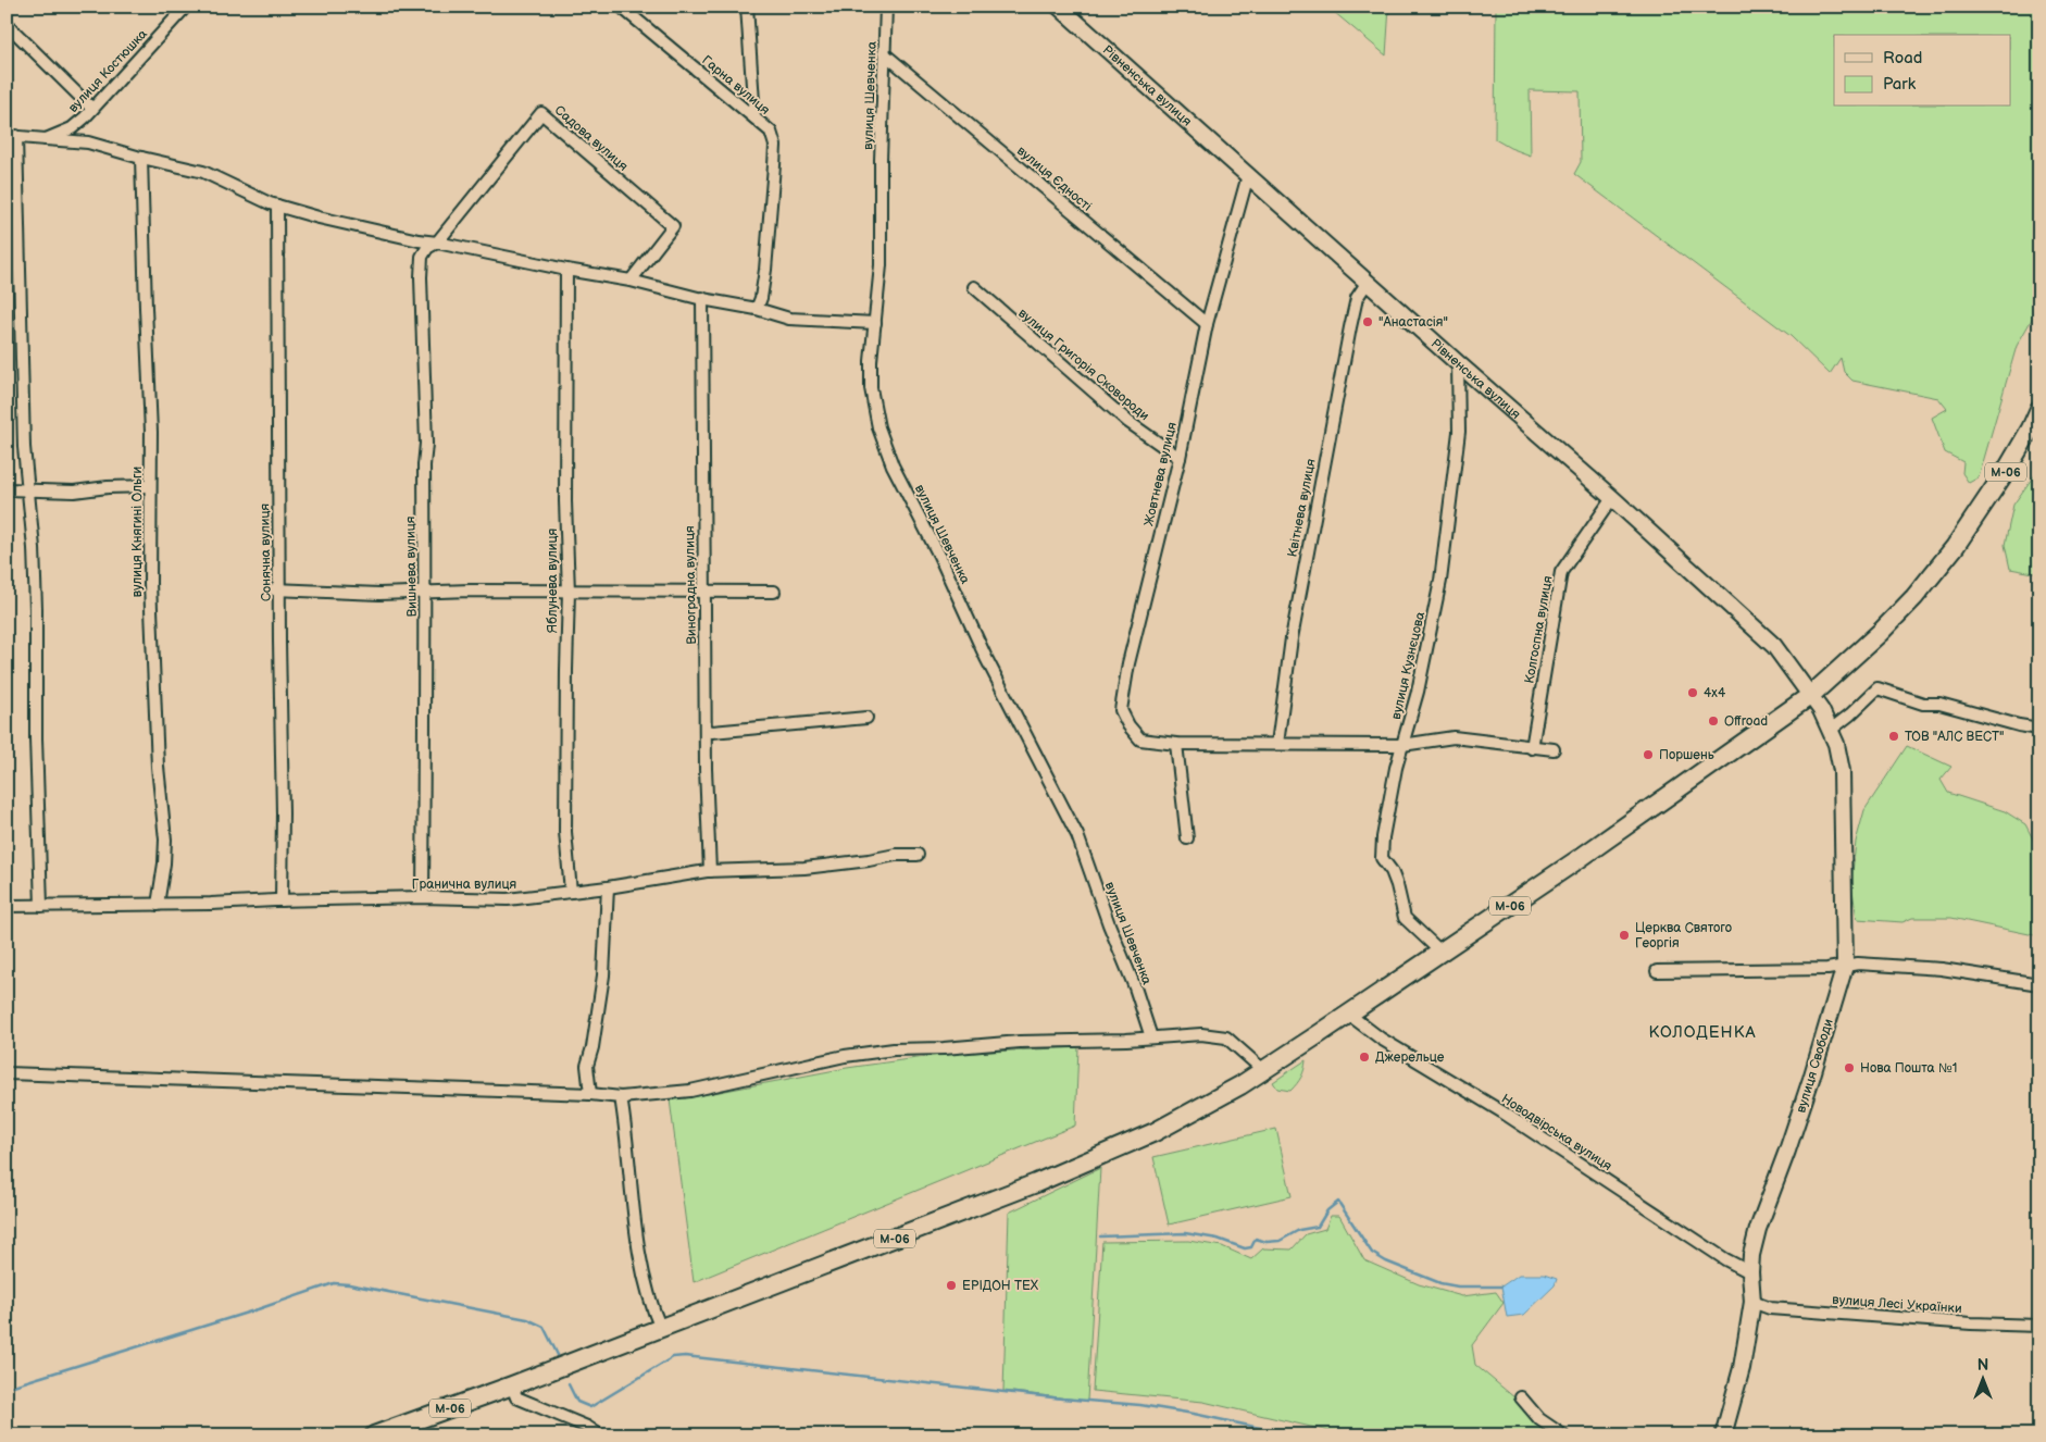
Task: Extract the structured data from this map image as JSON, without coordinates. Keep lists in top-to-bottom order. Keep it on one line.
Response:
{"streets":{"highway":["М-06"],"main road":["Рівненська вулиця","вулиця Свободи"],"street":["вулиця Костюшка","Гарна вулиця","вулиця Шевченка","Садова вулиця","вулиця Єдності","вулиця Григорія Сковороди","Жовтнева вулиця","Квітнева вулиця","вулиця Княгині Ольги","Сонячна вулиця","Вишнева вулиця","Яблунева вулиця","Виноградна вулиця","Колгоспна вулиця","вулиця Кузнєцова","Гранична вулиця","Новодвірська вулиця","вулиця Лесі Українки"]},"crossings":[["Рівненська вулиця","М-06"],["Рівненська вулиця","Жовтнева вулиця"],["Рівненська вулиця","Квітнева вулиця"],["Рівненська вулиця","Колгоспна вулиця"],["Рівненська вулиця","вулиця Кузнєцова"],["Рівненська вулиця","вулиця Свободи"],["вулиця Шевченка","вулиця Єдності"],["Садова вулиця","Вишнева вулиця"],["вулиця Єдності","Жовтнева вулиця"],["вулиця Григорія Сковороди","Жовтнева вулиця"],["М-06","вулиця Кузнєцова"],["М-06","вулиця Свободи"],["М-06","Новодвірська вулиця"],["Жовтнева вулиця","Квітнева вулиця"],["Жовтнева вулиця","Колгоспна вулиця"],["Жовтнева вулиця","вулиця Кузнєцова"],["вулиця Княгині Ольги","Гранична вулиця"],["Сонячна вулиця","Гранична вулиця"],["Вишнева вулиця","Гранична вулиця"],["Яблунева вулиця","Гранична вулиця"],["Виноградна вулиця","Гранична вулиця"],["вулиця Свободи","Новодвірська вулиця"],["вулиця Свободи","вулиця Лесі Українки"]],"districts":["КОЛОДЕНКА"],"places":["\"Анастасія\"","4x4","Offroad","ТОВ \"АЛС ВЕСТ\"","Поршень","Церква Святого Георгія","Джерельце","Нова Пошта №1","ЕРІДОН ТЕХ"],"legend":["Road","Park"],"north":"top"}
